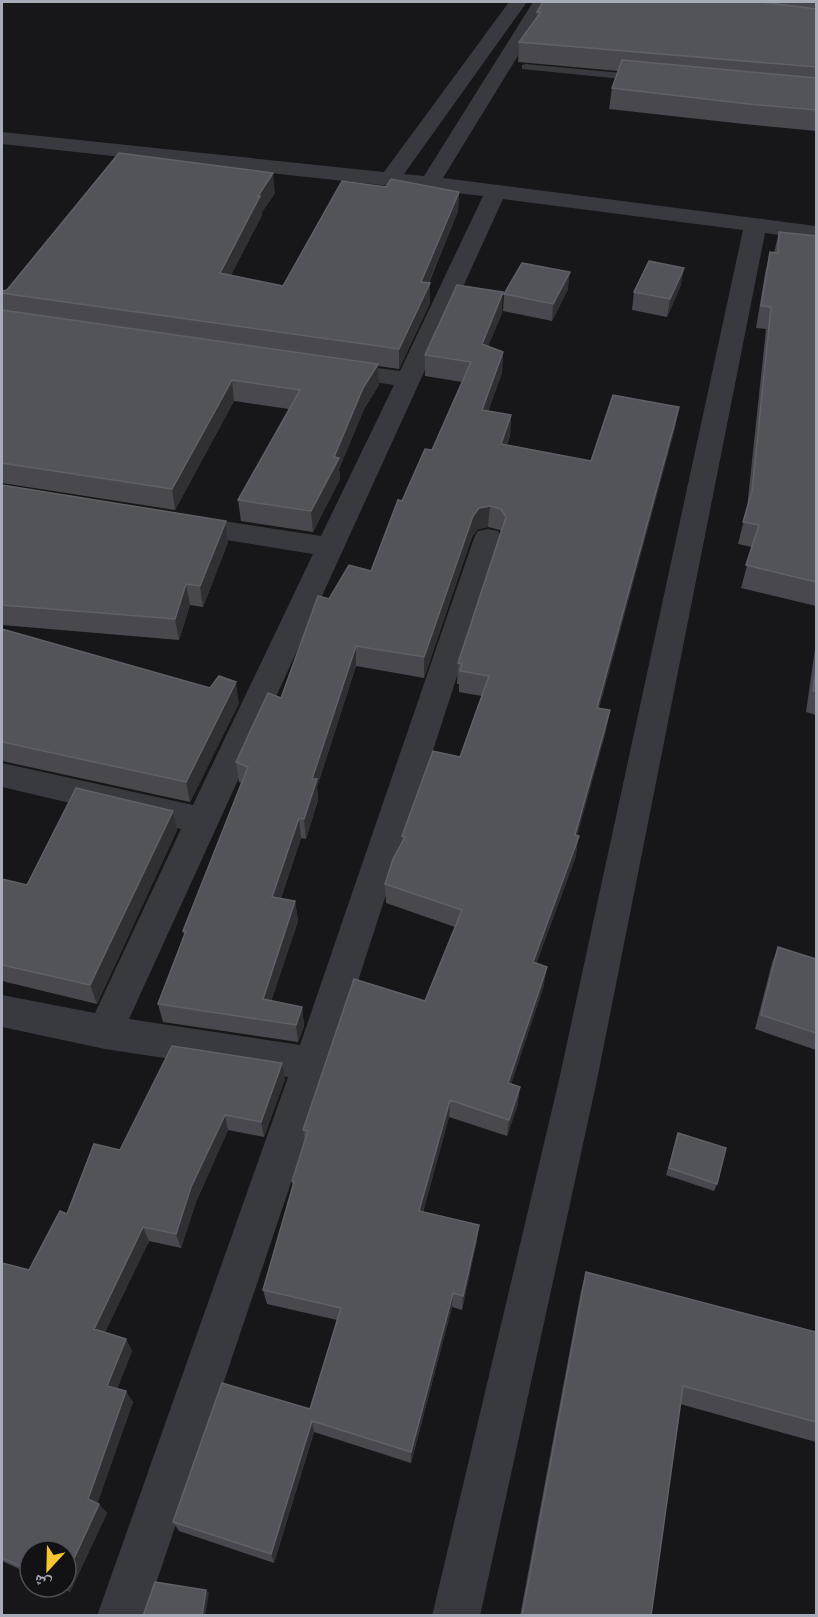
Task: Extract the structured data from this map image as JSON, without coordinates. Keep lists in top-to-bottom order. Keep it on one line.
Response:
{"north":"bottom"}
